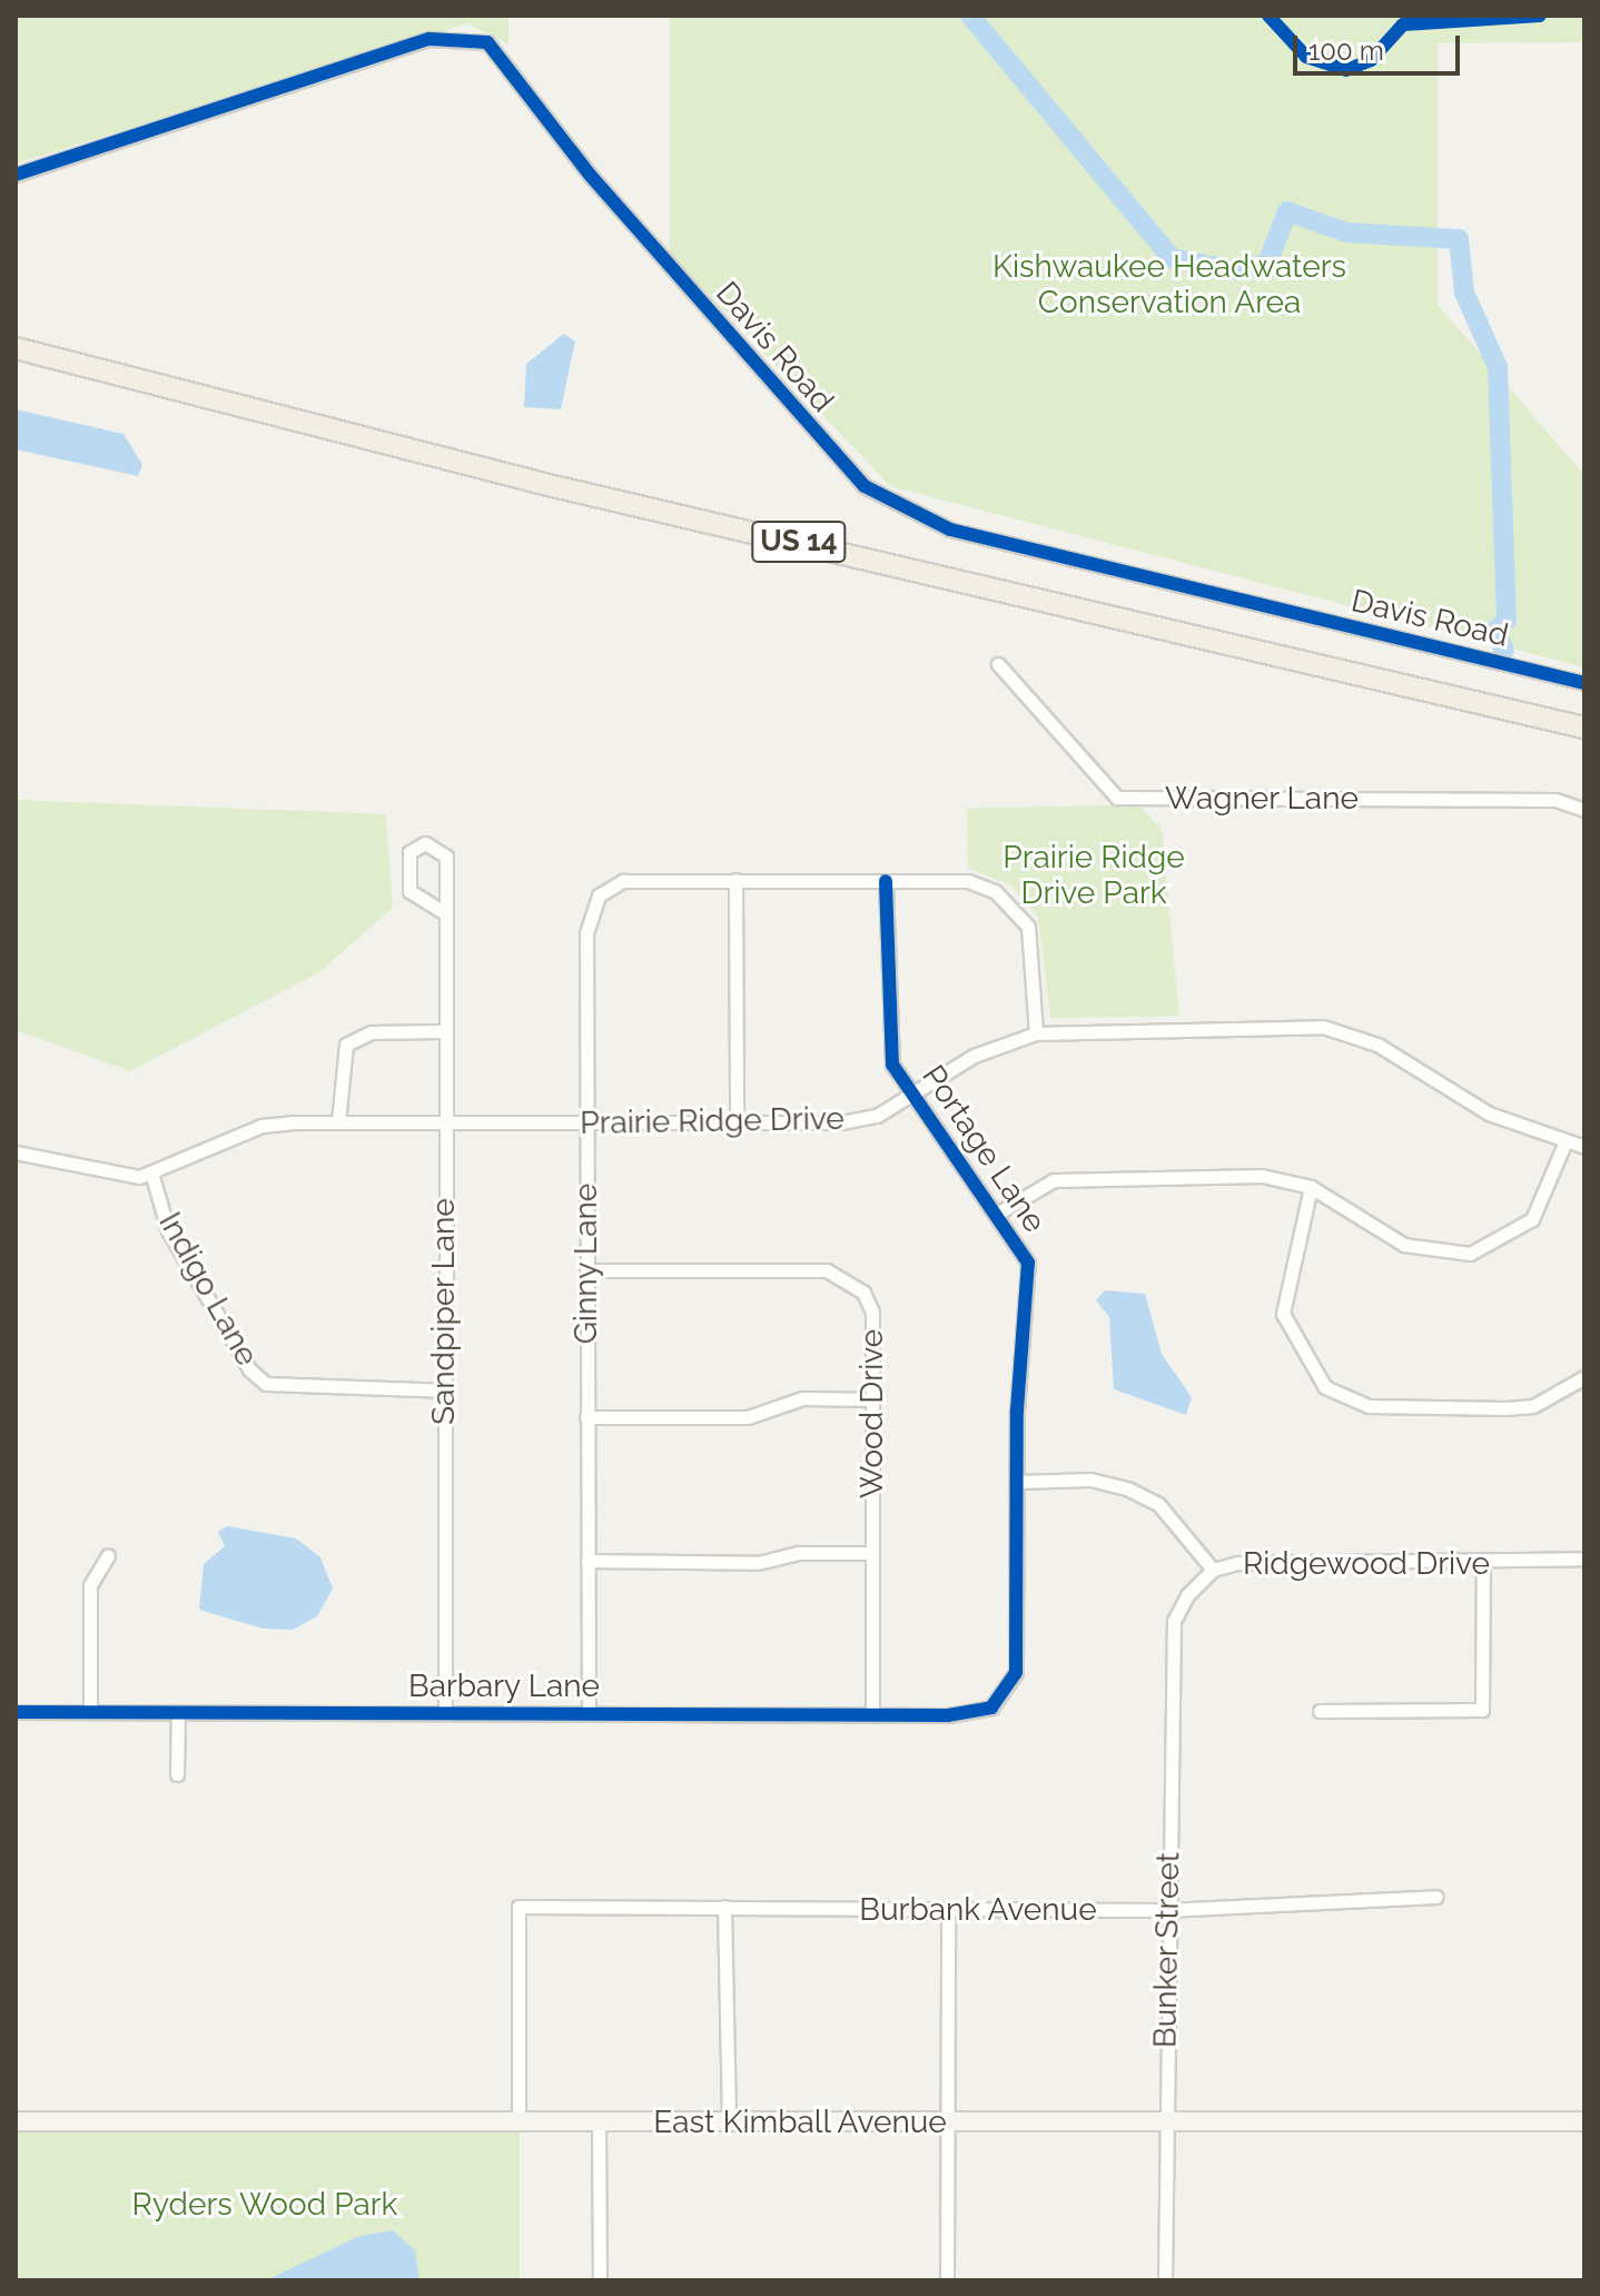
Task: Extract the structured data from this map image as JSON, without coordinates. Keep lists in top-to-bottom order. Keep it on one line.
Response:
{"streets":{"main road":["US 14"],"street":["Davis Road","Wagner Lane","Prairie Ridge Drive","Portage Lane","Ginny Lane","Indigo Lane","Sandpiper Lane","Wood Drive","Ridgewood Drive","Barbary Lane","Burbank Avenue","Bunker Street","East Kimball Avenue"]},"crossings":[["Prairie Ridge Drive","Portage Lane"],["Prairie Ridge Drive","Ginny Lane"],["Prairie Ridge Drive","Indigo Lane"],["Prairie Ridge Drive","Sandpiper Lane"],["Portage Lane","Ginny Lane"],["Portage Lane","Barbary Lane"],["Ginny Lane","Wood Drive"],["Ginny Lane","Barbary Lane"],["Indigo Lane","Sandpiper Lane"],["Sandpiper Lane","Barbary Lane"],["Wood Drive","Barbary Lane"],["Ridgewood Drive","Bunker Street"],["Burbank Avenue","Bunker Street"],["Bunker Street","East Kimball Avenue"]],"parks":["Kishwaukee Headwaters Conservation Area","Prairie Ridge Drive Park","Ryders Wood Park"],"scale_bar":"100 m"}
